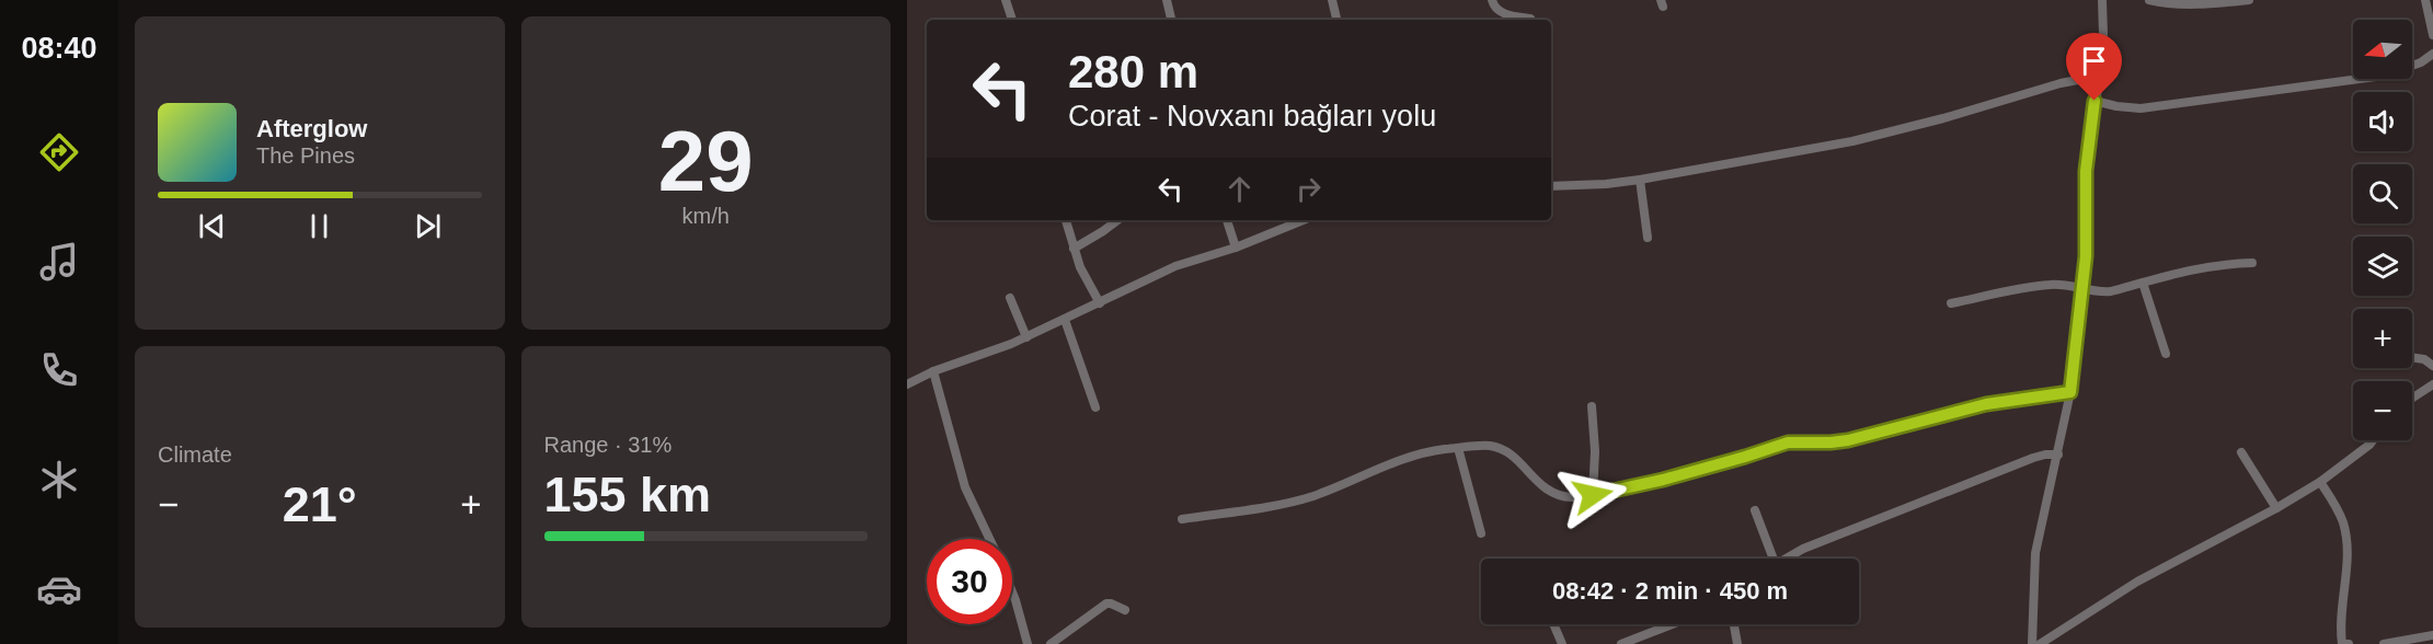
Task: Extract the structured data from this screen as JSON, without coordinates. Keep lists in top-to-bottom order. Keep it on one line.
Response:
{"north":"left","page":{"tabs":"08:40","tile":[["29","km/h"],"Climate",["Range · 31%","155 km"]],"map_buttons":["+","−"],"turn":["280 m","Corat - Novxanı bağları yolu"],"song":["Afterglow","The Pines"],"heat":["−","21°","+"],"limit":"30","trip":"08:42 · 2 min · 450 m"}}
